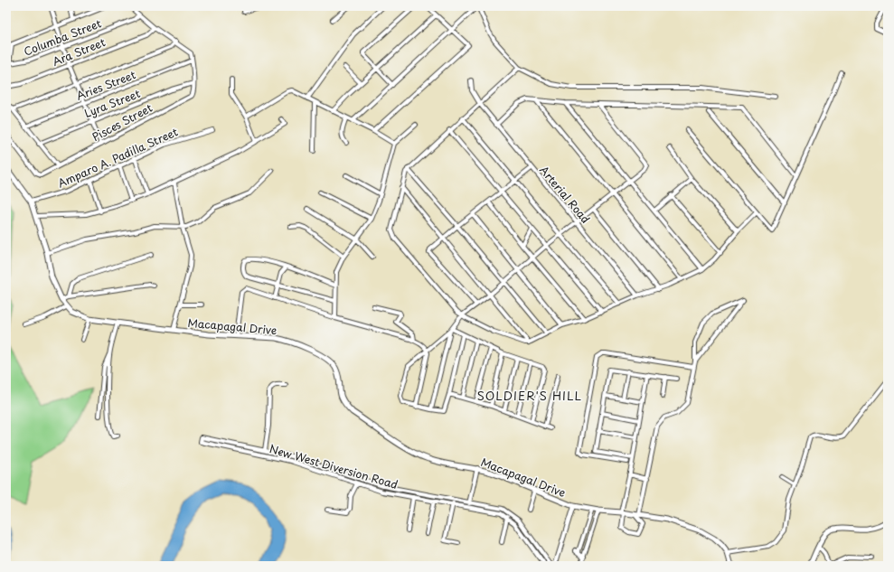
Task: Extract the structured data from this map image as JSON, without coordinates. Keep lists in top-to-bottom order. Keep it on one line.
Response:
{"streets":{"main road":["Macapagal Drive"],"street":["Columba Street","Ara Street","Aries Street","Lyra Street","Pisces Street","Amparo A. Padilla Street","Arterial Road","New West Diversion Road"]},"crossings":[["Lyra Street","Pisces Street"],["Amparo A. Padilla Street","Macapagal Drive"]],"districts":["SOLDIER'S HILL"]}
